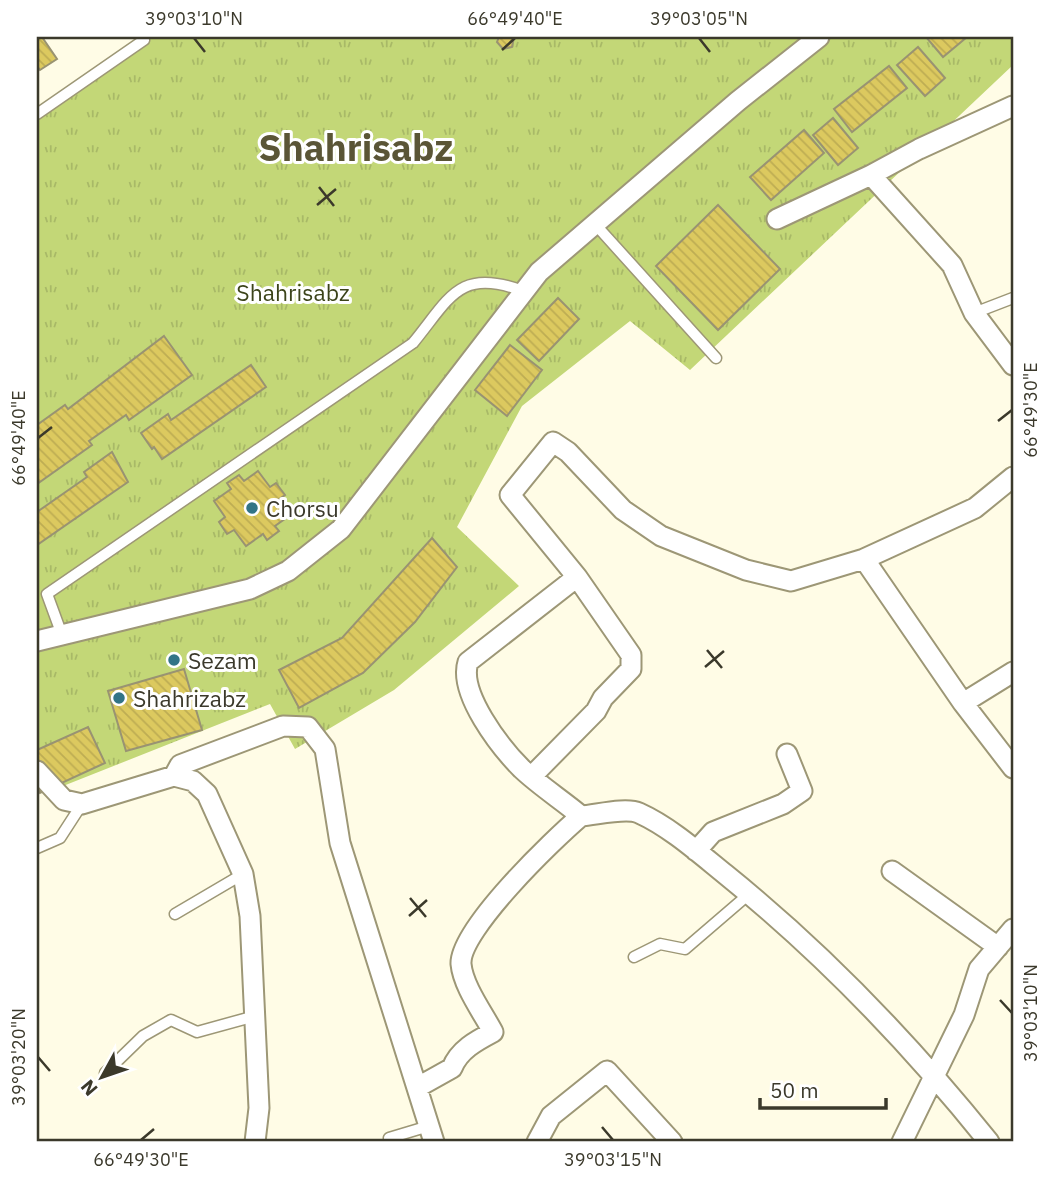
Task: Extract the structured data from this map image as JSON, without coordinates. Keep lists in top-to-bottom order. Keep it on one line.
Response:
{"districts":["Shahrisabz"],"parks":["Shahrisabz"],"places":["Chorsu","Sezam","Shahrizabz"],"scale_bar":"50 m","north":"bottom left","coordinates":["39°03'10\"N","66°49'40\"E","39°03'05\"N","66°49'30\"E","39°03'20\"N","39°03'15\"N"]}
